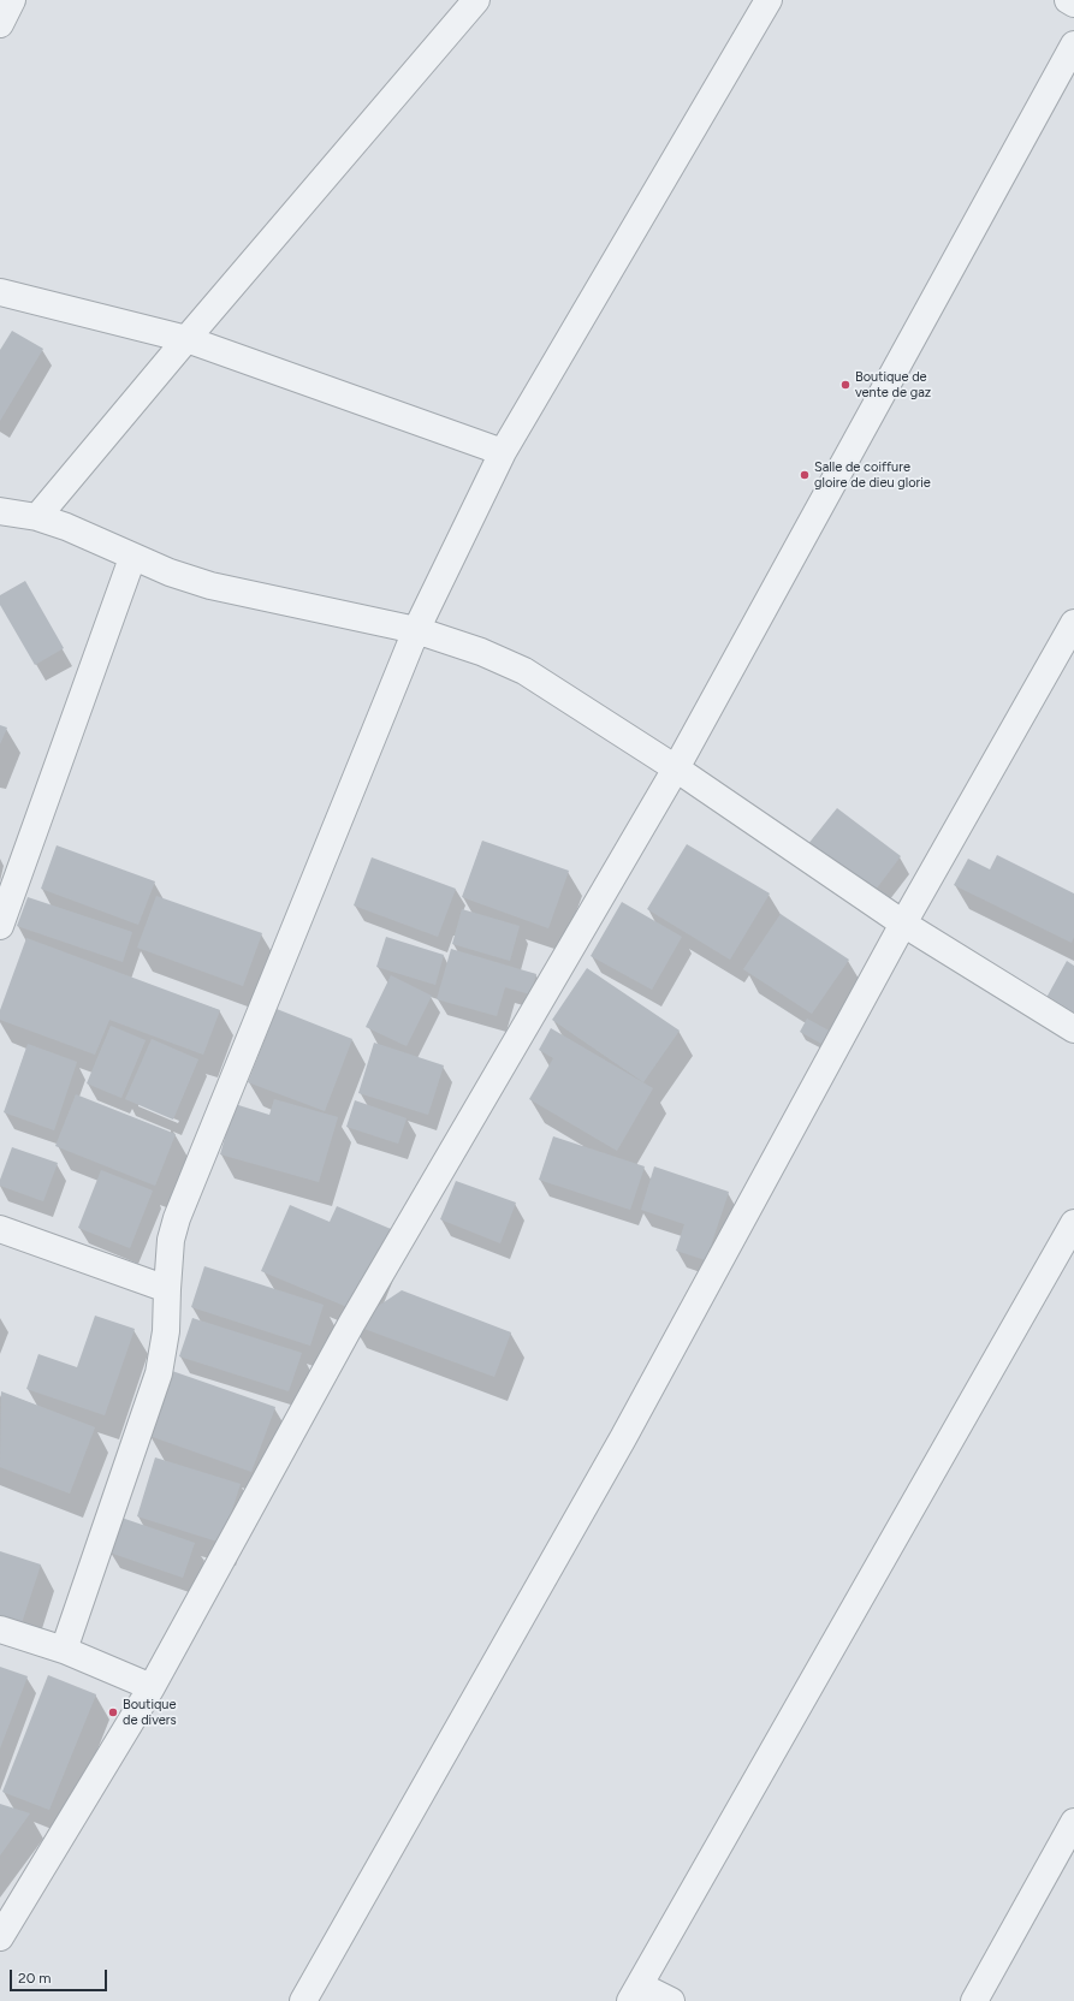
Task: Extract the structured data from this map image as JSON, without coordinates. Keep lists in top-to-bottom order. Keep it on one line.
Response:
{"places":["Boutique de vente de gaz","Salle de coiffure gloire de dieu glorie","Boutique de divers"],"scale_bar":"20 m"}
